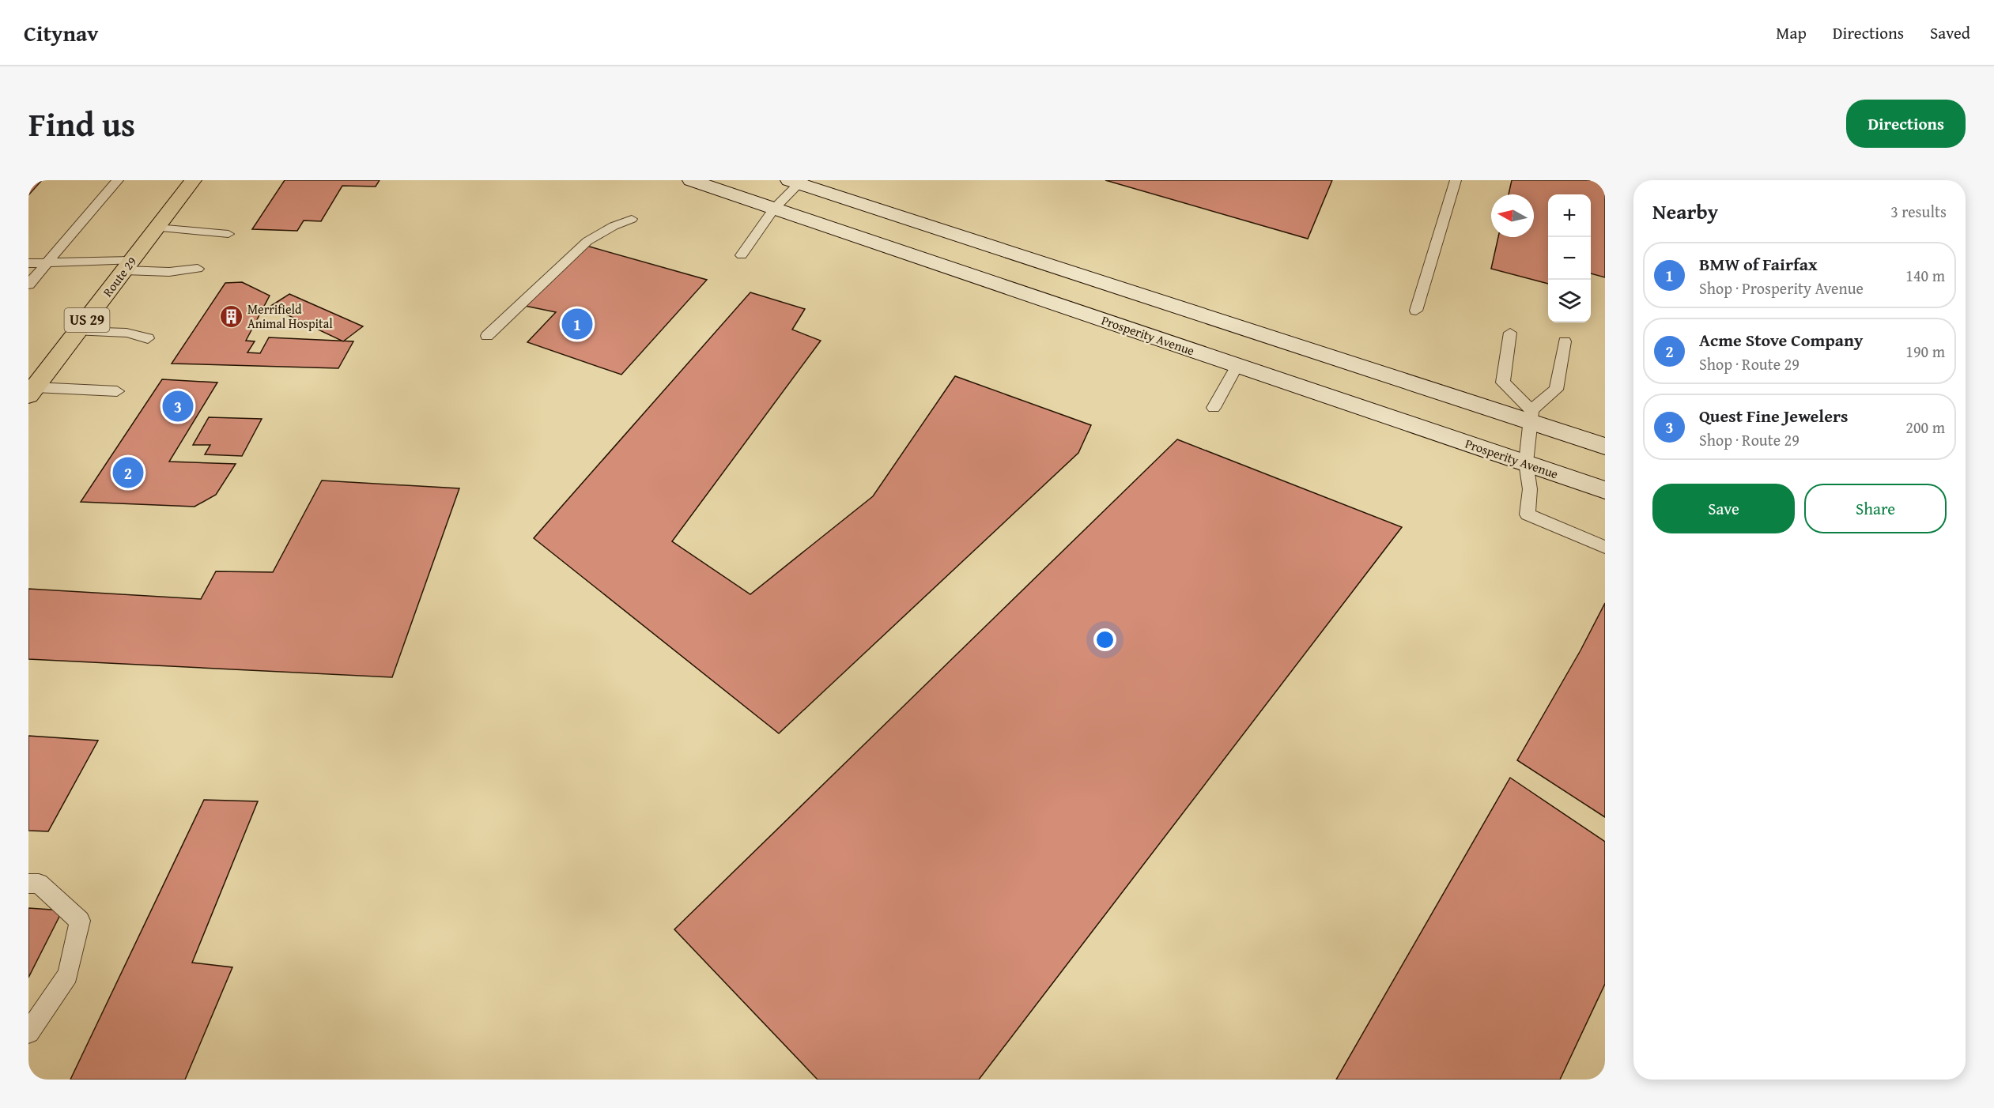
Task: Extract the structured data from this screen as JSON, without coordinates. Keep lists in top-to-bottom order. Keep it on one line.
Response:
{"streets":{"main road":["Route 29","US 29","Prosperity Avenue"]},"places":{"building":["Merrifield Animal Hospital"]},"north":"left","page":{"header":"Citynav","nav":["Map","Directions","Saved"],"title":"Find us","buttons":["Directions",["Save","Share"]],"heading":["Nearby","3 results"],"map_buttons":["+","−"],"list":[{"mark":"1","name":"BMW of Fairfax","note":"Shop · Prosperity Avenue","value":"140 m"},{"mark":"2","name":"Acme Stove Company","note":"Shop · Route 29","value":"190 m"},{"mark":"3","name":"Quest Fine Jewelers","note":"Shop · Route 29","value":"200 m"}],"pins":["1","3","2"]}}
